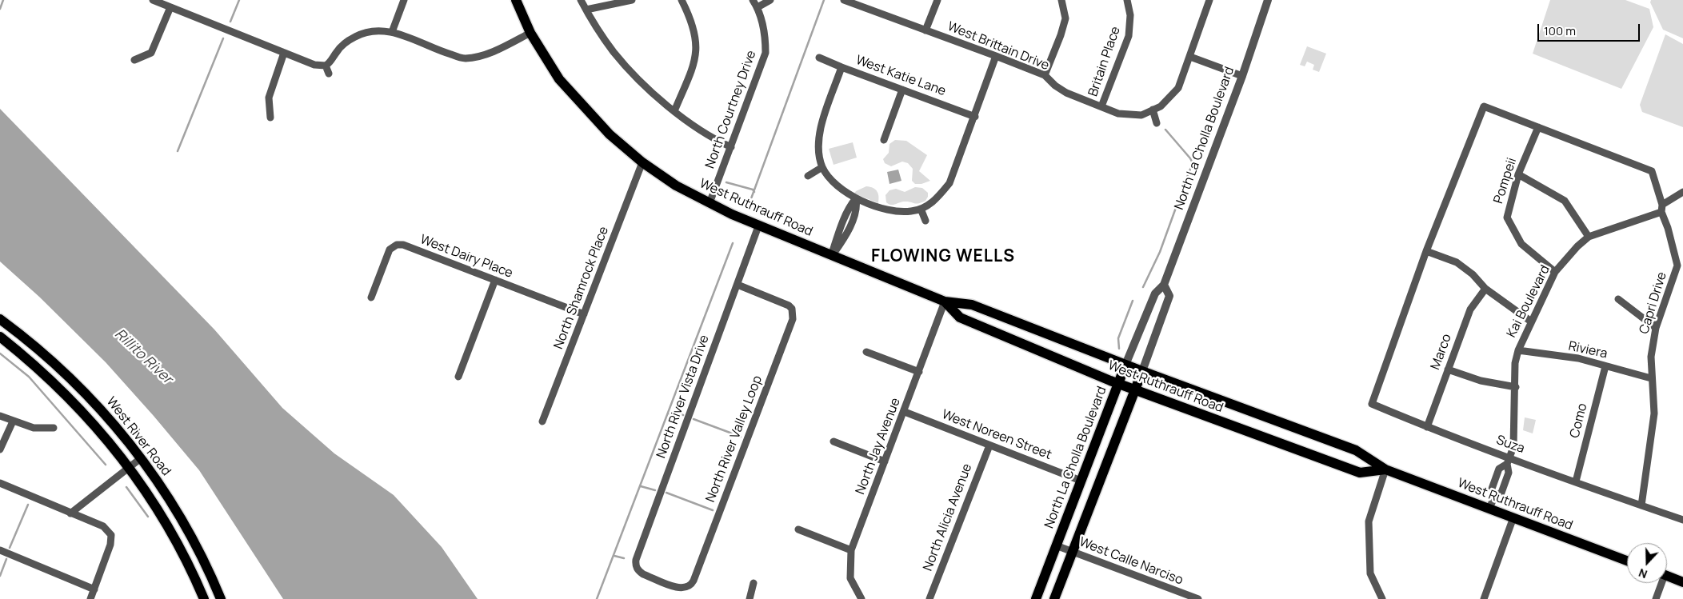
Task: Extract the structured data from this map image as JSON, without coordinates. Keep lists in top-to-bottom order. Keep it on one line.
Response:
{"streets":{"main road":["North La Cholla Boulevard","West Ruthrauff Road","West River Road"],"street":["West Brittain Drive","Britain Place","West Katie Lane","North Courtney Drive","Pompeii","West Dairy Place","North Shamrock Place","Kai Boulevard","Capri Drive","Riviera","Marco","North River Vista Drive","Como","West Noreen Street","North River Valley Loop","Suza","North Jay Avenue","North Alicia Avenue","West Calle Narciso"]},"crossings":[["West Brittain Drive","Britain Place"],["North Courtney Drive","West Ruthrauff Road"],["North La Cholla Boulevard","West Ruthrauff Road"],["North La Cholla Boulevard","West Noreen Street"],["North La Cholla Boulevard","West Calle Narciso"],["Pompeii","Kai Boulevard"],["Pompeii","Capri Drive"],["West Ruthrauff Road","North Shamrock Place"],["West Ruthrauff Road","Kai Boulevard"],["West Ruthrauff Road","North River Vista Drive"],["West Ruthrauff Road","North Jay Avenue"],["West Dairy Place","North Shamrock Place"],["Kai Boulevard","Capri Drive"],["Kai Boulevard","Riviera"],["Kai Boulevard","Suza"],["Capri Drive","Riviera"],["Capri Drive","Suza"],["Riviera","Como"],["Marco","Suza"],["North River Vista Drive","North River Valley Loop"],["Como","Suza"],["West Noreen Street","North Jay Avenue"],["West Noreen Street","North Alicia Avenue"]],"districts":["FLOWING WELLS"],"water":["Rillito River"],"scale_bar":"100 m","north":"bottom"}
